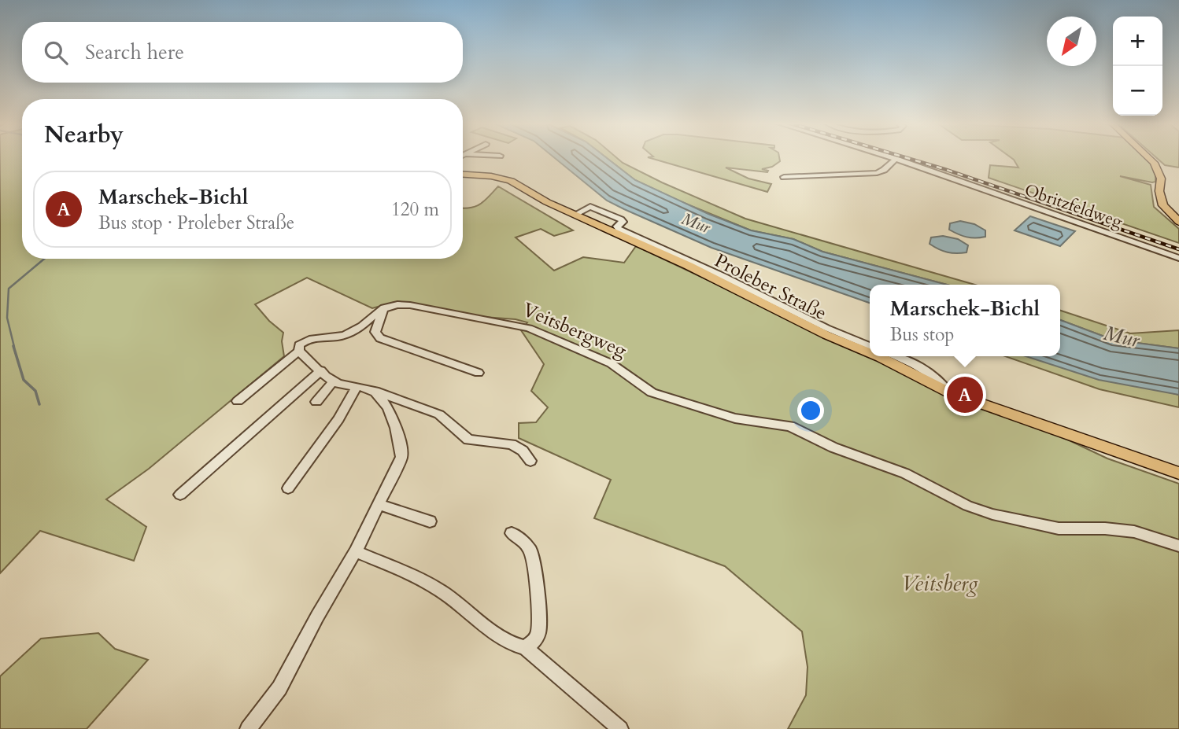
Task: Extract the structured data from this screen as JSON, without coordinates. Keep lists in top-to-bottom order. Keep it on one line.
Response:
{"streets":{"main road":["Proleber Straße"],"street":["Obritzfeldweg","Veitsbergweg"]},"water":["Mur"],"parks":["Veitsberg"],"north":"bottom left","page":{"map_buttons":["+","−"],"search":"Search here","heading":"Nearby","list":[{"mark":"A","name":"Marschek-Bichl","note":"Bus stop · Proleber Straße","value":"120 m"}],"popup":["Marschek-Bichl","Bus stop"],"pins":"A"}}
